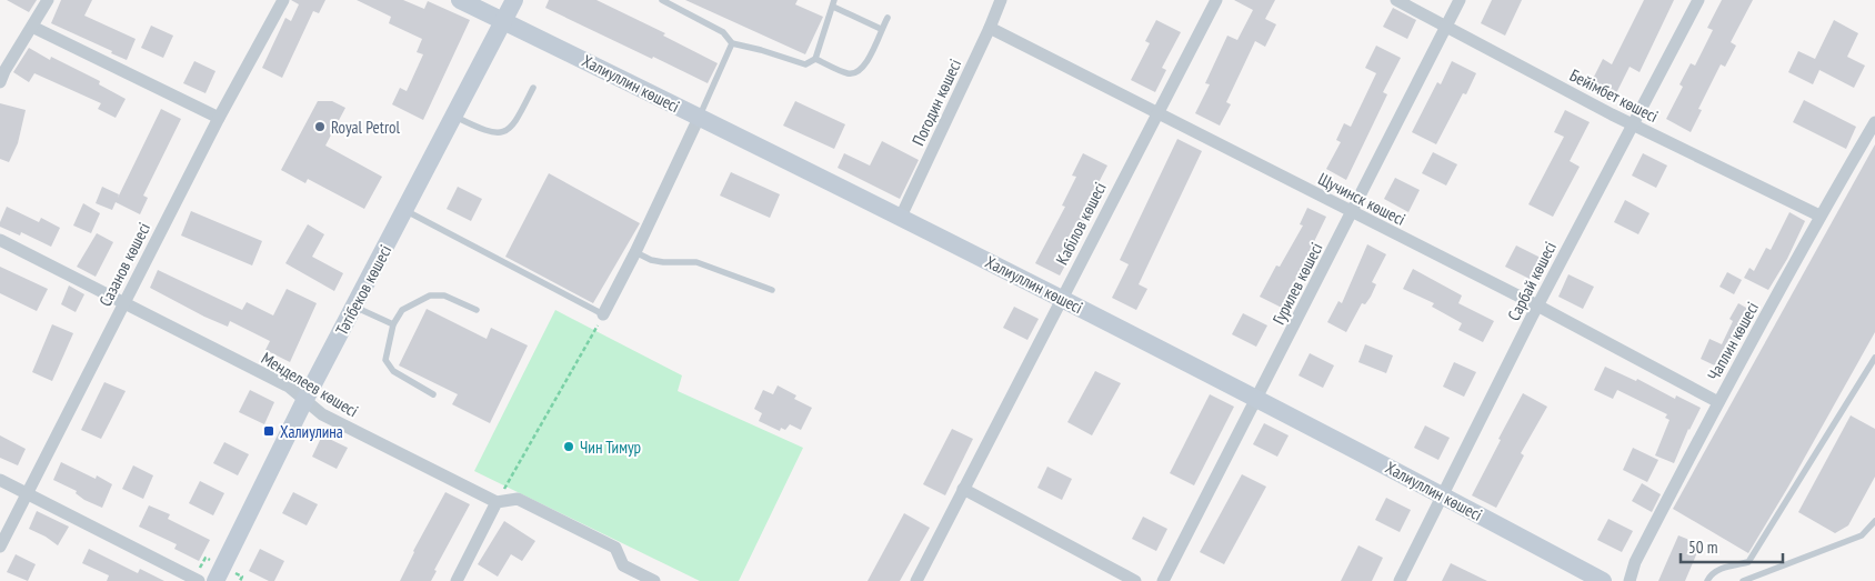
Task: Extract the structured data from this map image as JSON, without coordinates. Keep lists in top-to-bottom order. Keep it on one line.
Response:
{"streets":{"main road":["Халиуллин көшесі","Тәтібеков көшесі"],"street":["Бейімбет көшесі","Погодин көшесі","Щучинск көшесі","Кабілов көшесі","Сазанов көшесі","Сарбай көшесі","Гурилев көшесі","Чаплин көшесі","Менделеев көшесі"]},"crossings":[["Халиуллин көшесі","Погодин көшесі"],["Халиуллин көшесі","Кабілов көшесі"],["Халиуллин көшесі","Сарбай көшесі"],["Халиуллин көшесі","Гурилев көшесі"],["Халиуллин көшесі","Тәтібеков көшесі"],["Бейімбет көшесі","Сарбай көшесі"],["Бейімбет көшесі","Гурилев көшесі"],["Бейімбет көшесі","Чаплин көшесі"],["Погодин көшесі","Щучинск көшесі"],["Щучинск көшесі","Кабілов көшесі"],["Щучинск көшесі","Сарбай көшесі"],["Щучинск көшесі","Гурилев көшесі"],["Щучинск көшесі","Чаплин көшесі"],["Сазанов көшесі","Менделеев көшесі"],["Тәтібеков көшесі","Менделеев көшесі"]],"places":{"other":["Royal Petrol","Чин Тимур"],"transit":["Халиулина"]},"scale_bar":"50 m"}
